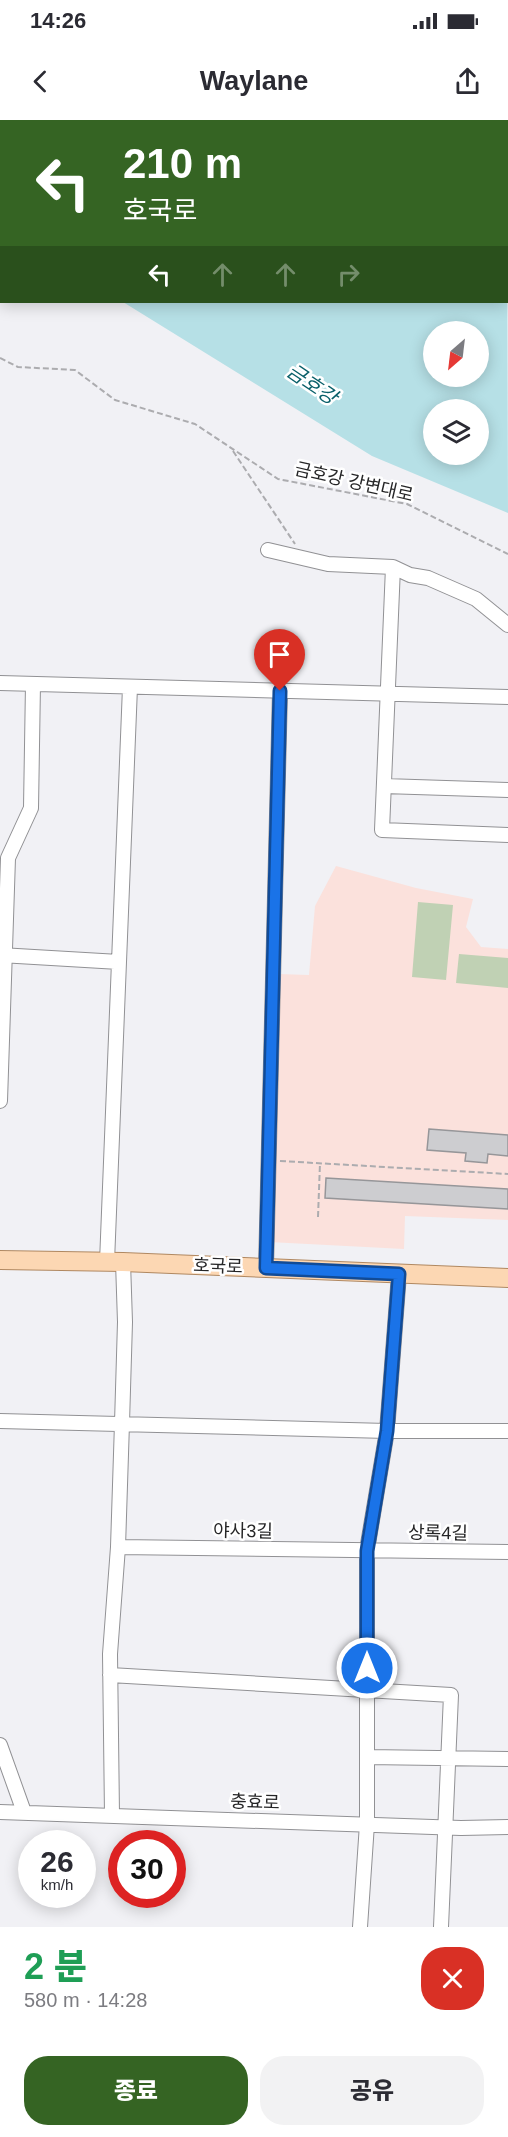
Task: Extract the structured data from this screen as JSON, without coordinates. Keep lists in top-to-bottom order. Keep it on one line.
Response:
{"streets":{"main road":["호국로"],"street":["야사3길","상록4길","충효로"],"path":["금호강 강변대로"]},"crossings":[["야사3길","상록4길"]],"water":["금호강"],"north":"bottom left","page":{"status":"14:26","header":"Waylane","turn":["210 m","호국로"],"speed":"26 km/h","limit":"30","heading":["2 분","580 m · 14:28"],"buttons":["종료","공유"]}}
